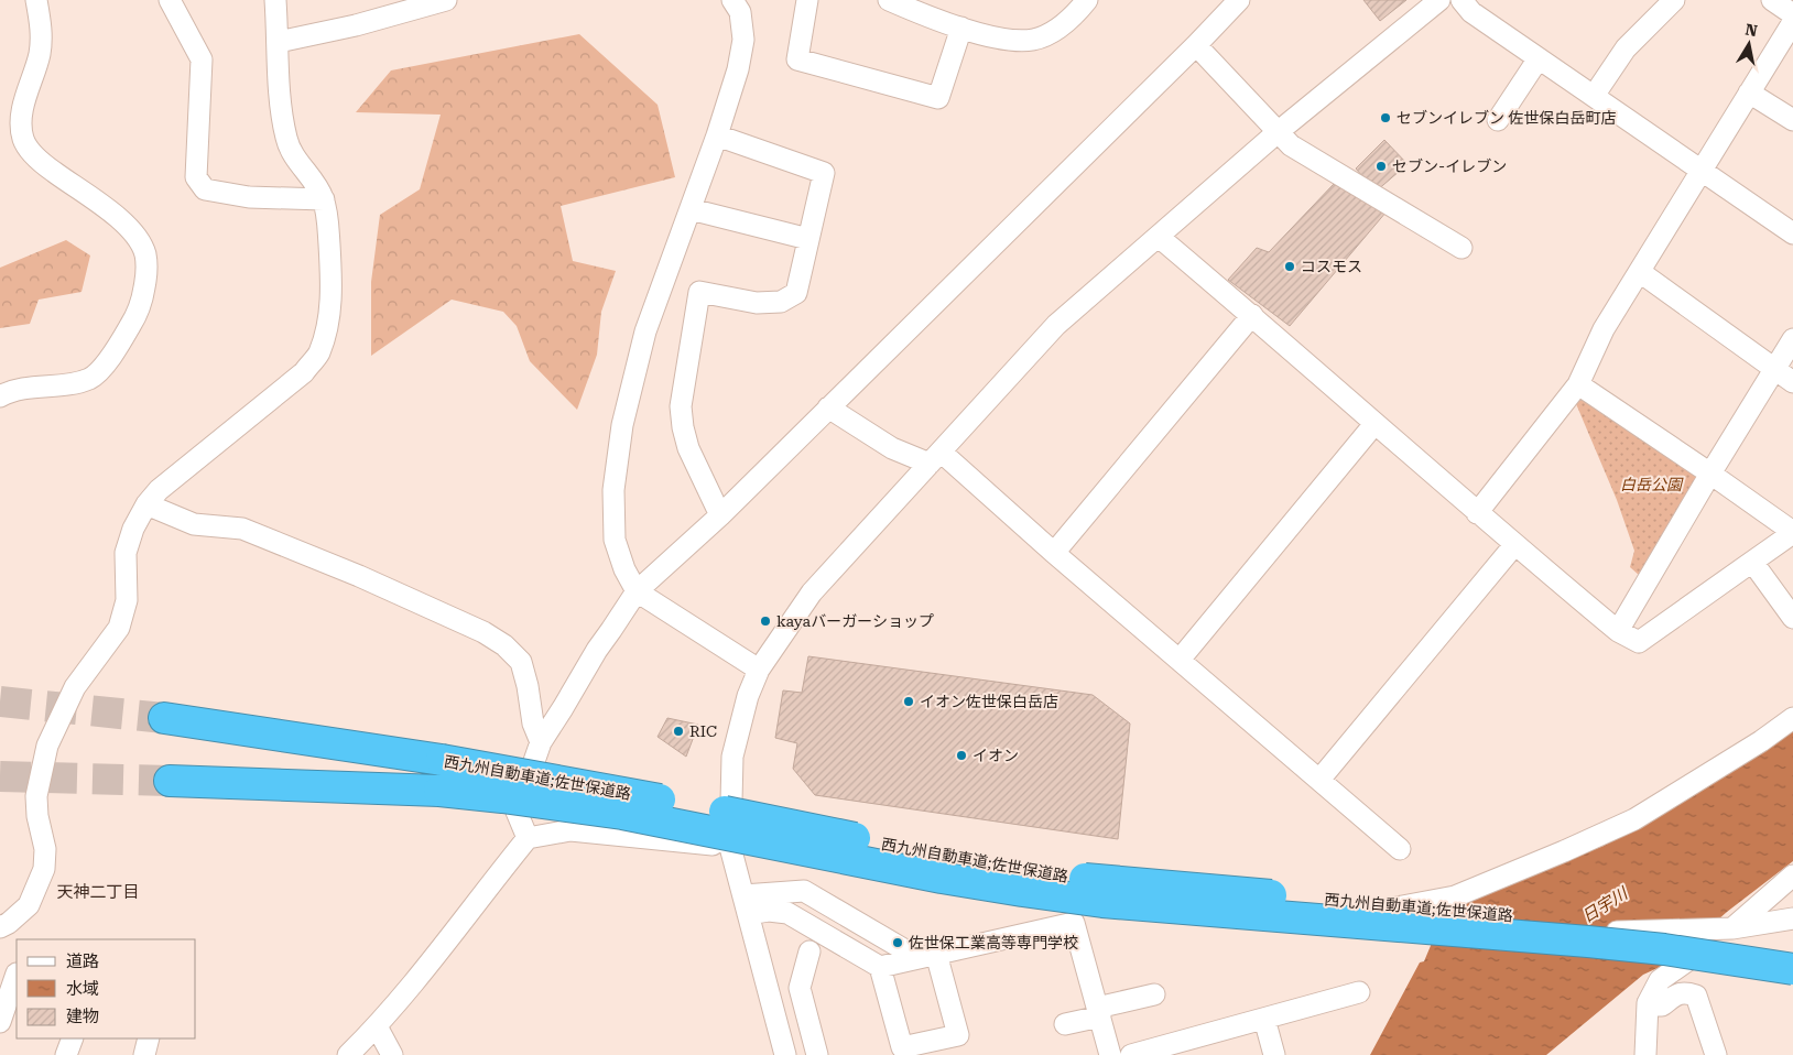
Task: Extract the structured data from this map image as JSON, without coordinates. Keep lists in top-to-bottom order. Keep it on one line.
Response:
{"streets":{"highway":["西九州自動車道;佐世保道路"]},"districts":["天神二丁目"],"water":["日宇川"],"parks":["白岳公園"],"places":["セブンイレブン 佐世保白岳町店","セブン-イレブン","コスモス","kayaバーガーショップ","イオン佐世保白岳店","RIC","イオン","佐世保工業高等専門学校"],"legend":["道路","水域","建物"],"north":"top"}
